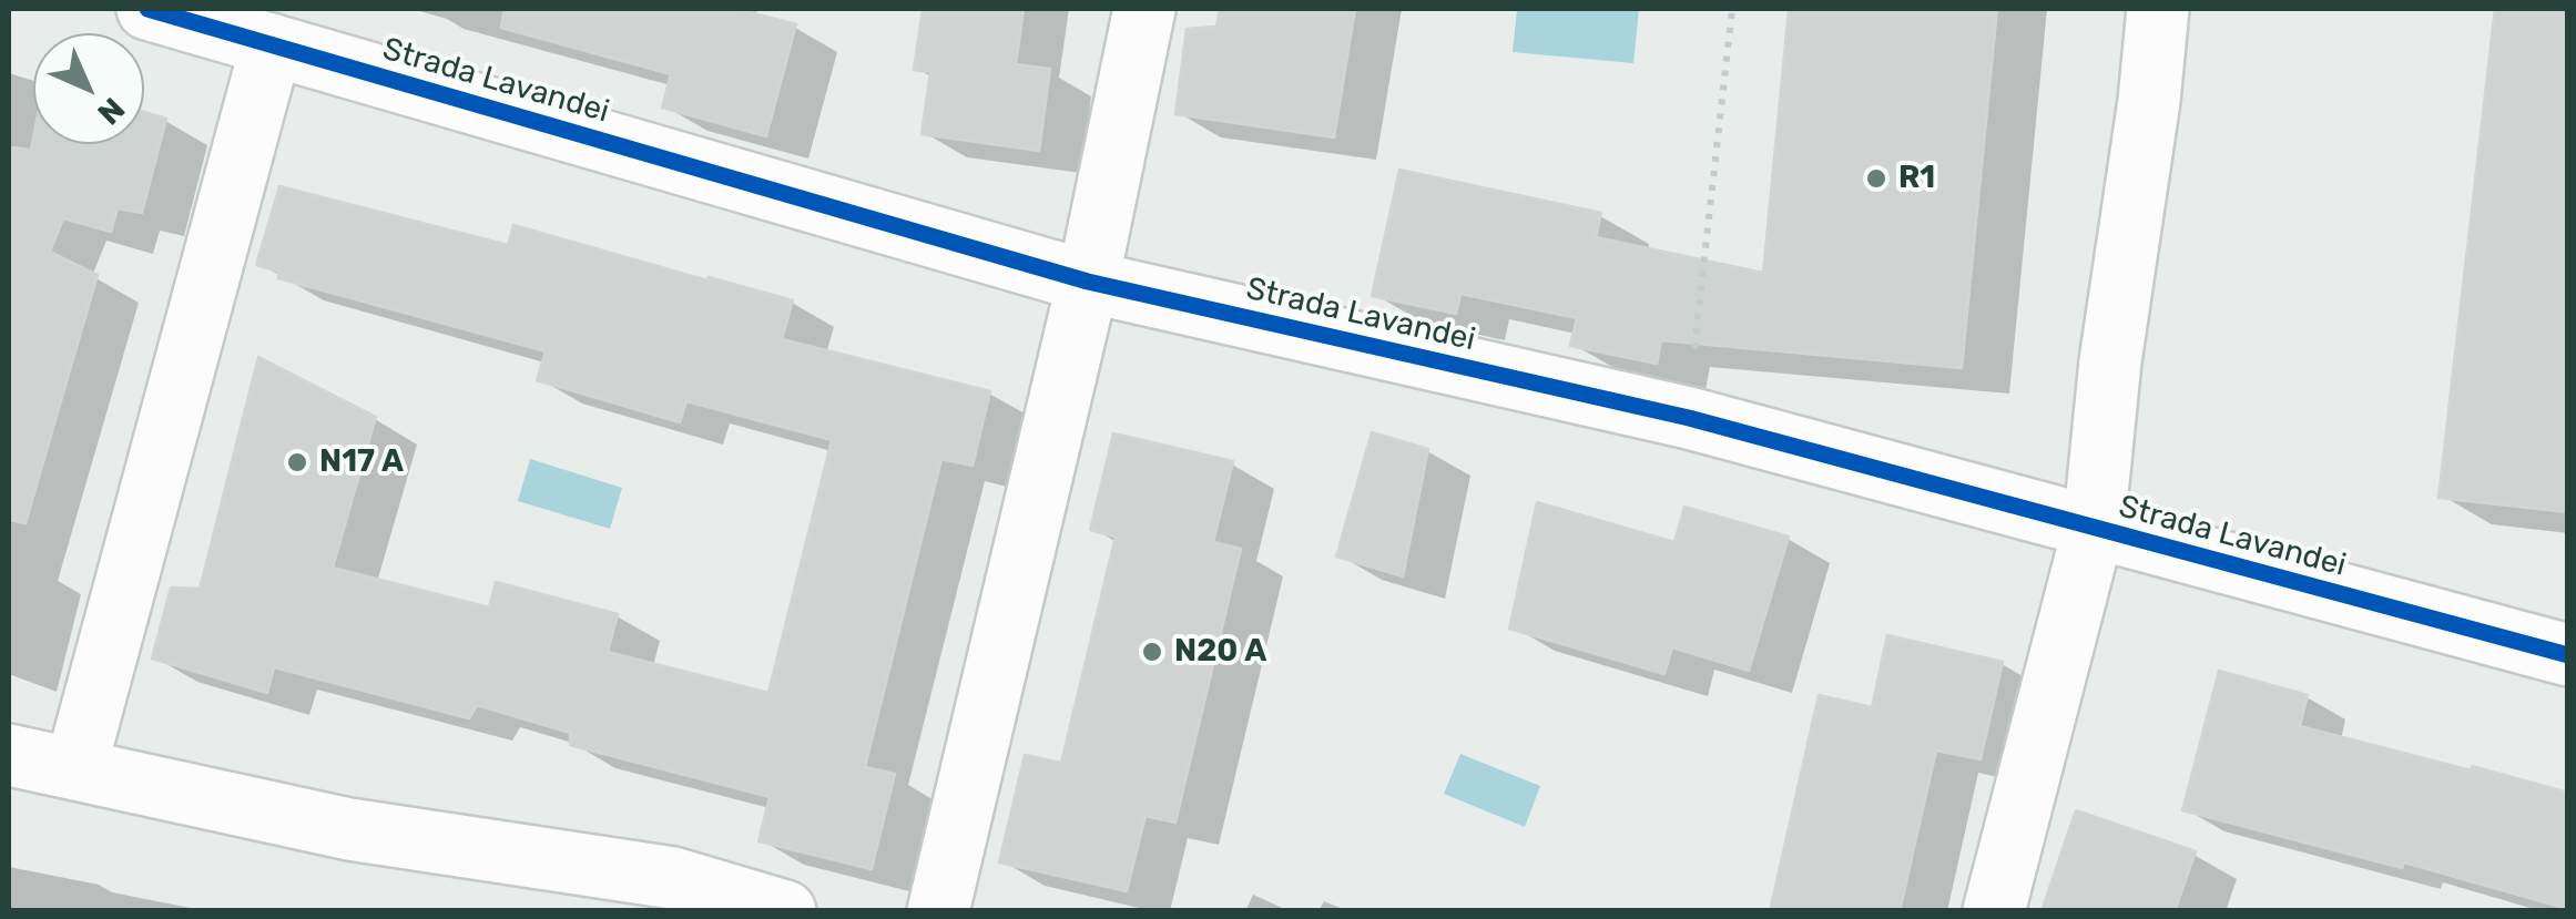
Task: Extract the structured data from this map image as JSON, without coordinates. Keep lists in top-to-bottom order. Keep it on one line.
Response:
{"streets":{"street":["Strada Lavandei"]},"places":["R1","N17 A","N20 A"],"north":"bottom right"}
